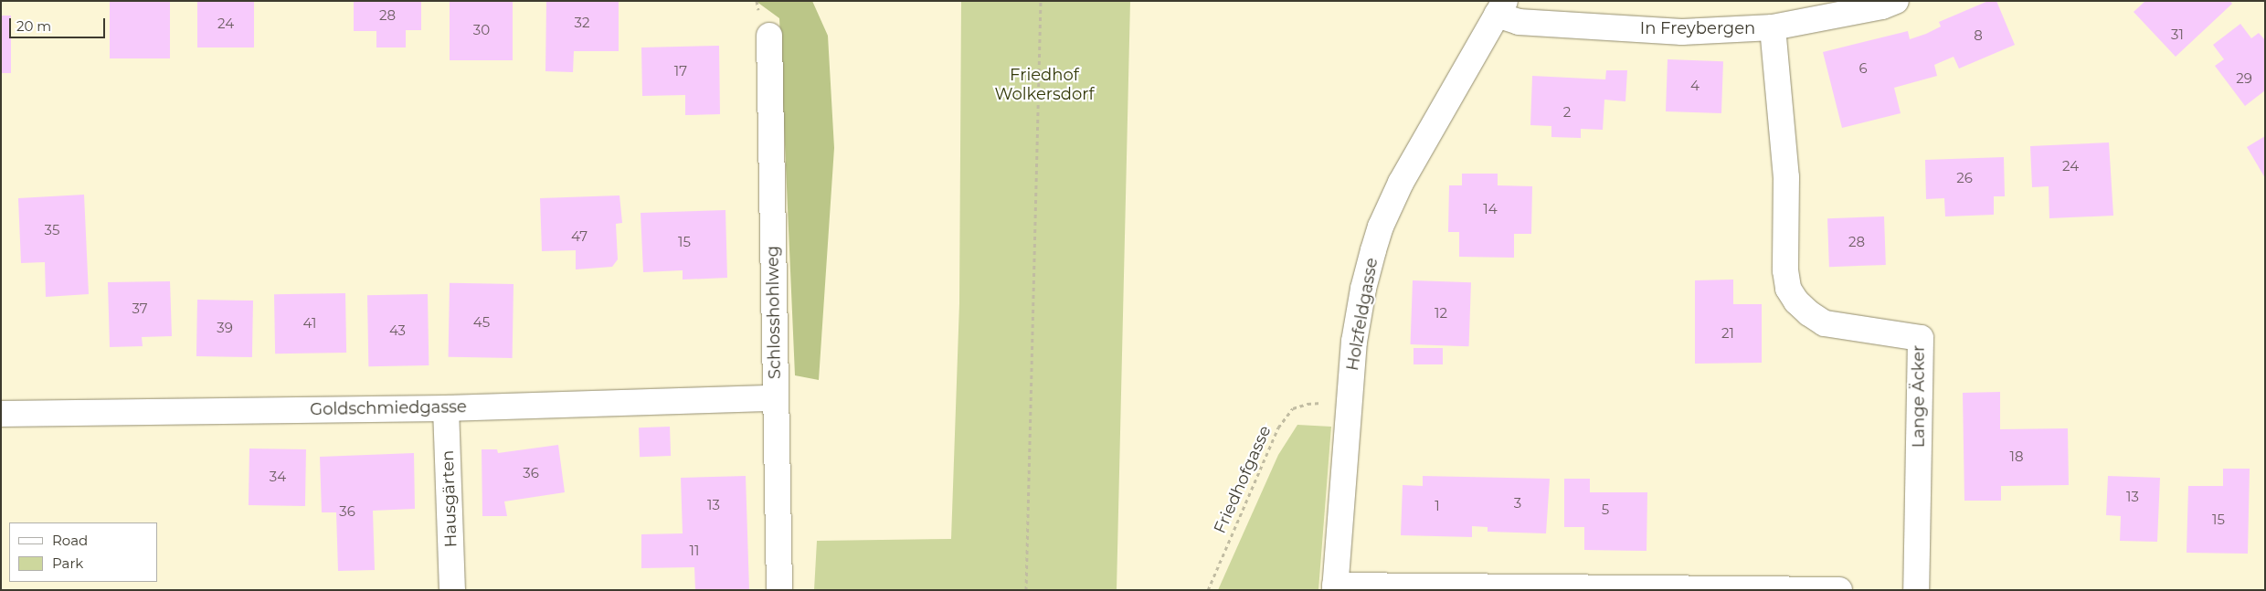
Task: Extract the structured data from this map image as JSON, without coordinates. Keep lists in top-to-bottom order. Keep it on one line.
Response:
{"streets":{"street":["In Freybergen","Schlosshohlweg","Holzfeldgasse","Lange Äcker","Goldschmiedgasse","Hausgärten"],"path":["Friedhofgasse"]},"crossings":[["In Freybergen","Holzfeldgasse"],["In Freybergen","Lange Äcker"],["Schlosshohlweg","Goldschmiedgasse"],["Holzfeldgasse","Friedhofgasse"],["Goldschmiedgasse","Hausgärten"]],"parks":["Friedhof Wolkersdorf"],"house_numbers":["28","32","24","30","31","8","6","17","29","4","2","24","26","14","35","47","15","28","37","12","45","41","39","43","21","18","36","34","13","3","13","1","5","36","15","11"],"legend":["Road","Park"],"scale_bar":"20 m"}
